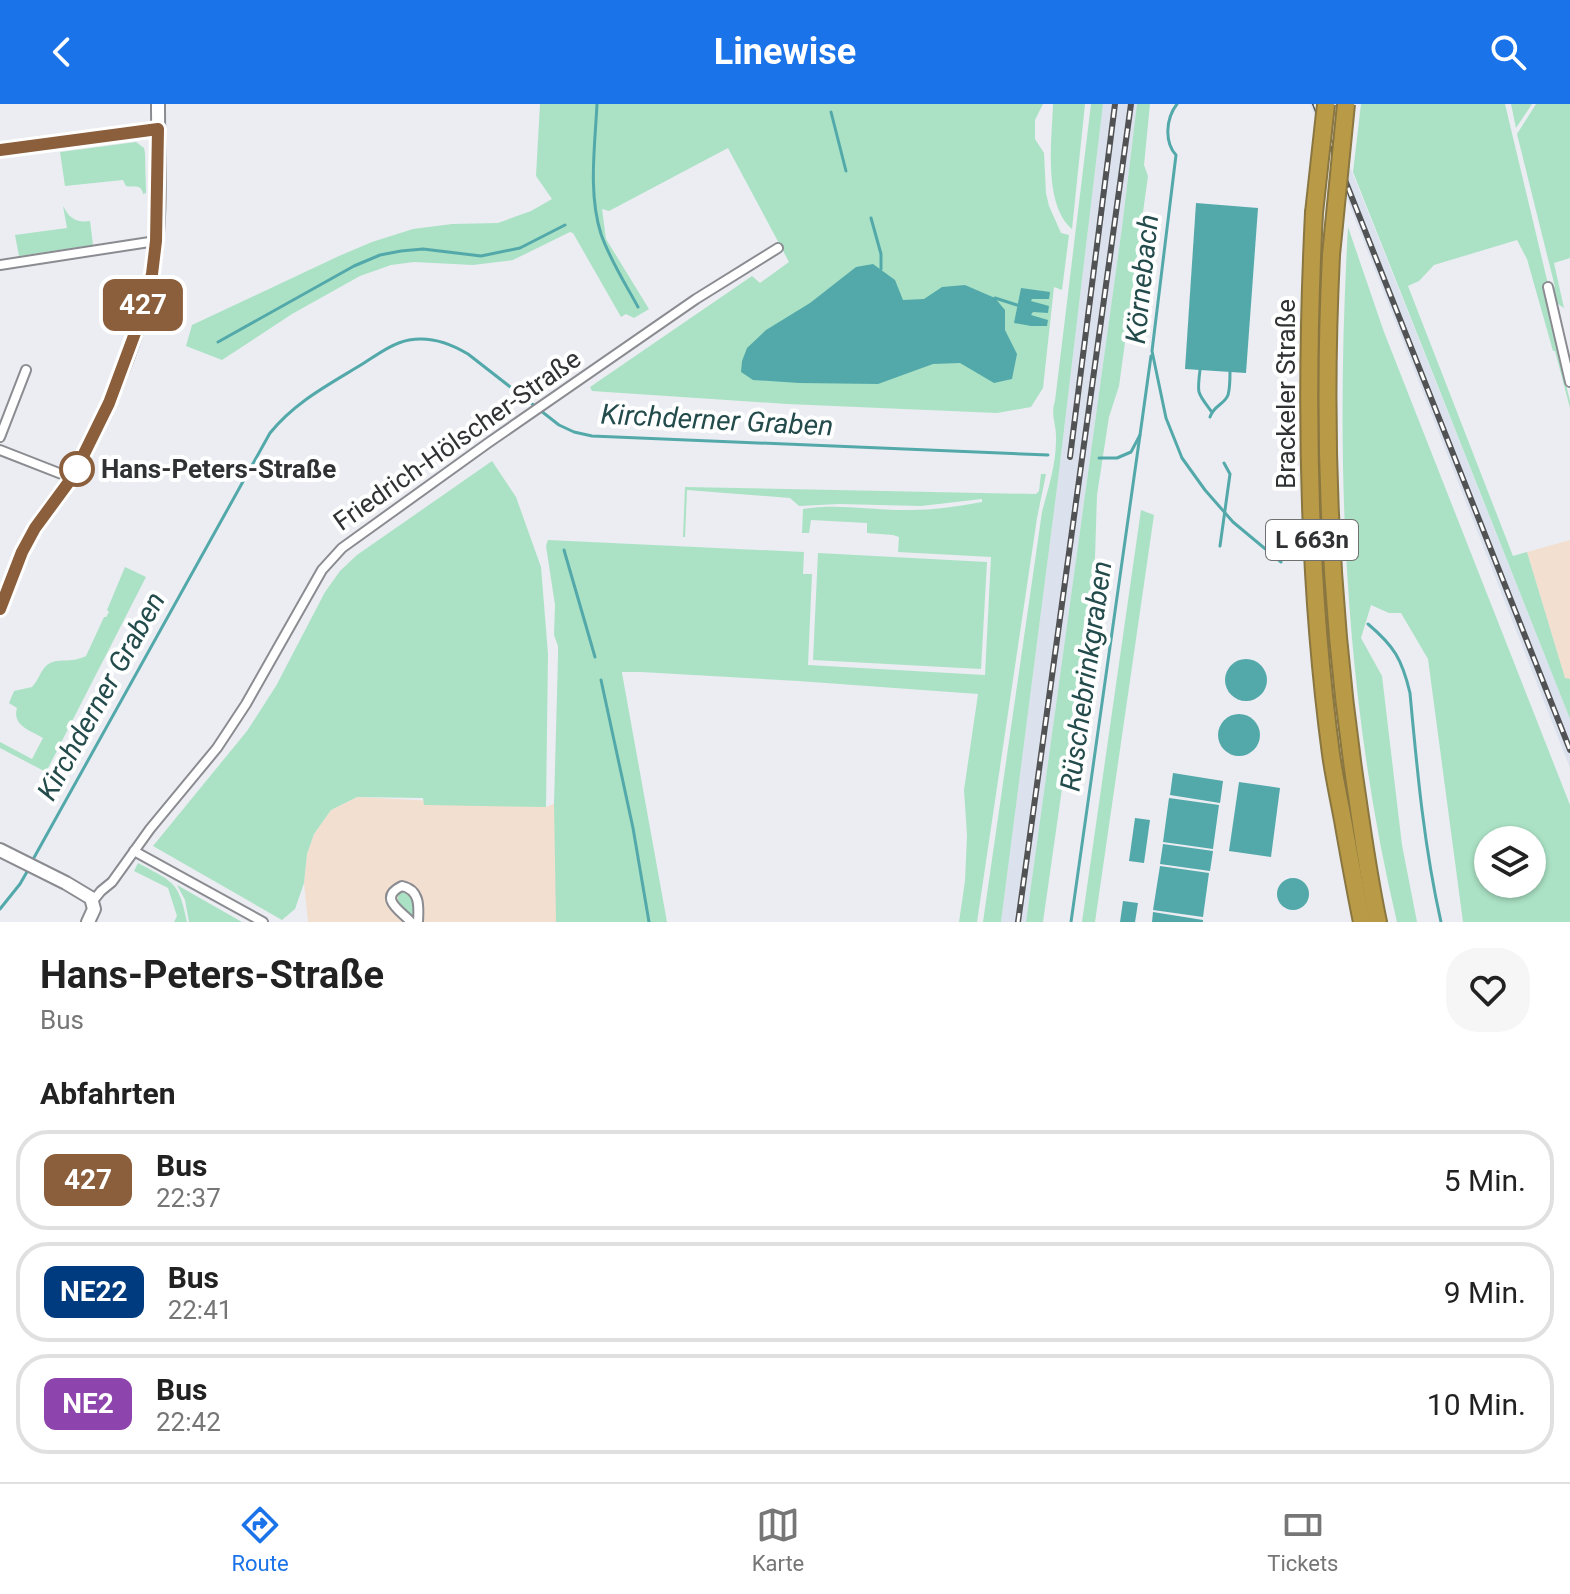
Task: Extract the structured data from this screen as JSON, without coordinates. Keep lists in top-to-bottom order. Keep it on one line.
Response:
{"streets":{"highway":["Brackeler Straße","L 663n"],"street":["Friedrich-Hölscher-Straße"]},"water":["Körnebach","Kirchderner Graben","Rüschebrinkgraben"],"places":["Hans-Peters-Straße"],"lines":["bus line 427"],"page":{"header":"Linewise","on_map":"427","heading":[["Hans-Peters-Straße","Bus"],"Abfahrten"],"list":[{"mark":"427","name":"Bus","note":"22:37","value":"5 Min."},{"mark":"NE22","name":"Bus","note":"22:41","value":"9 Min."},{"mark":"NE2","name":"Bus","note":"22:42","value":"10 Min."}],"tabs":["Route","Karte","Tickets"]}}
